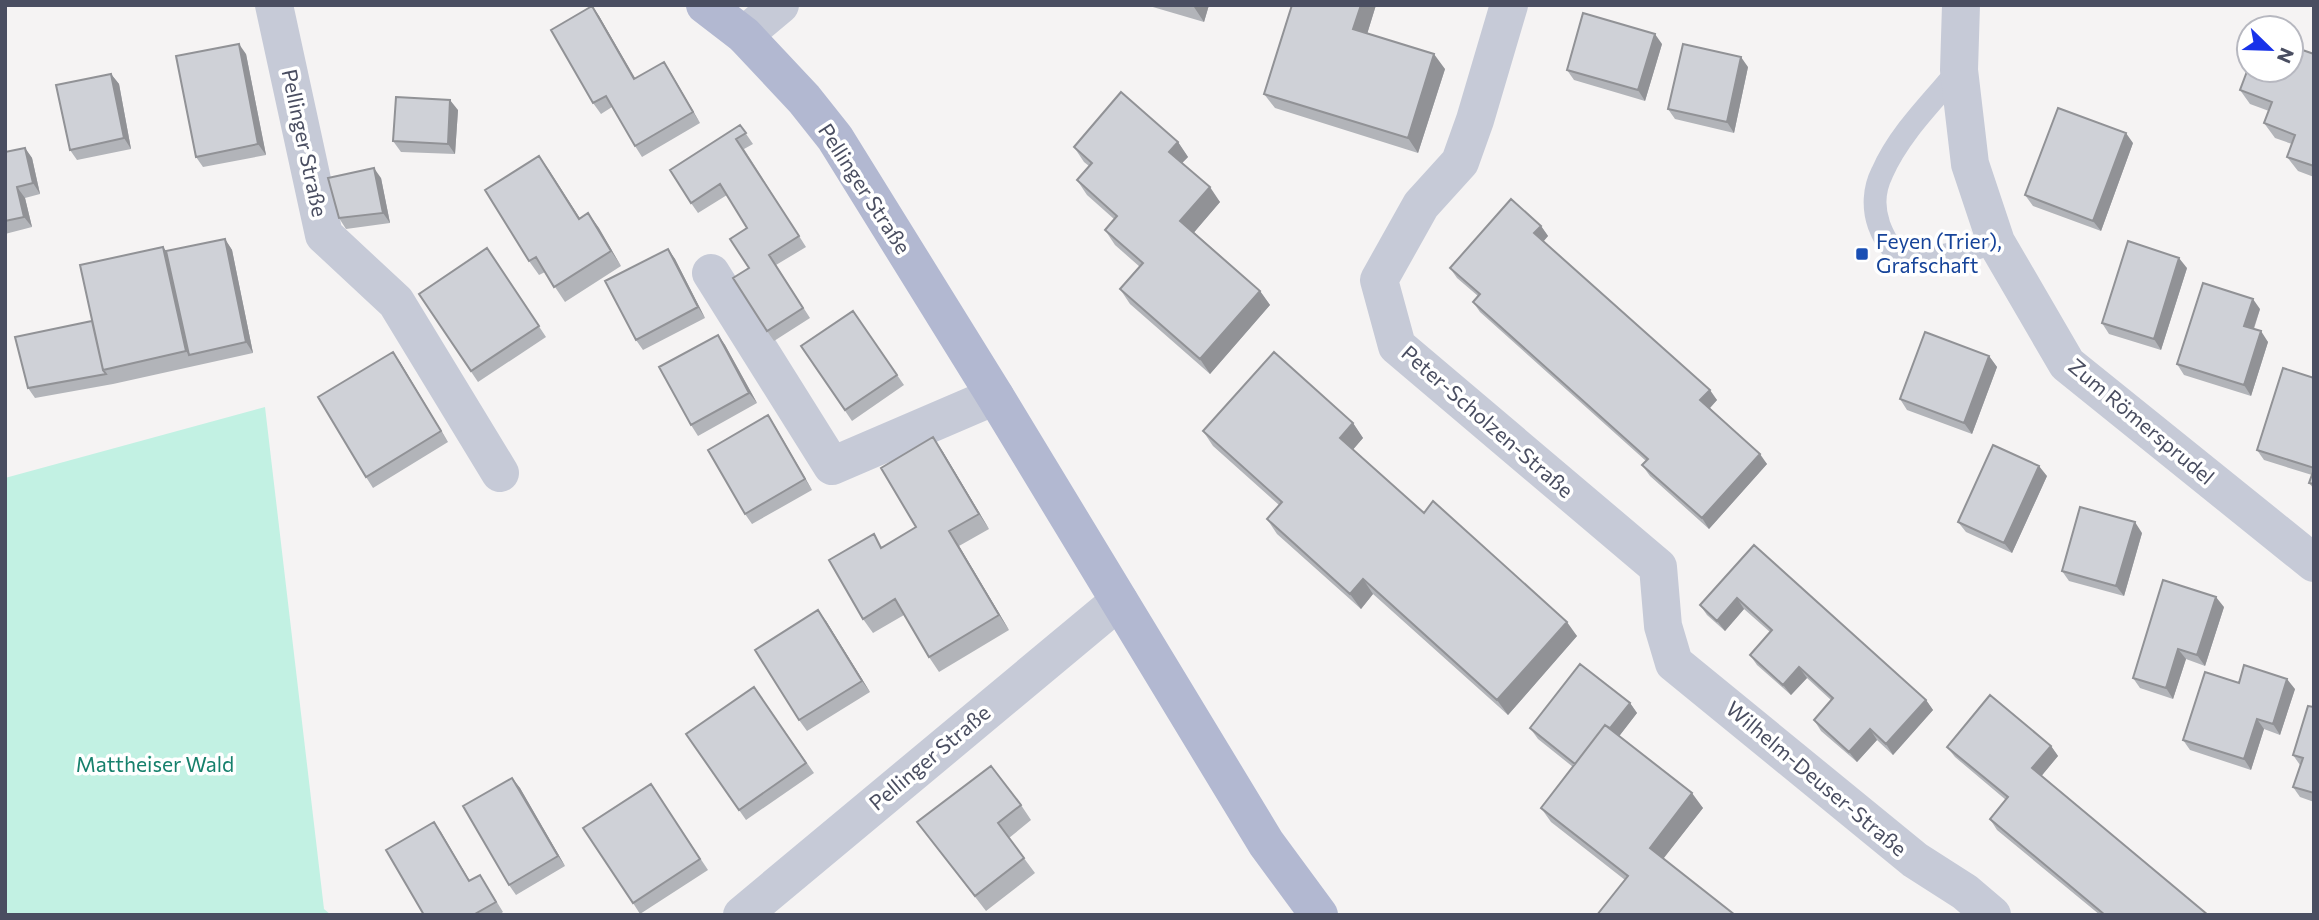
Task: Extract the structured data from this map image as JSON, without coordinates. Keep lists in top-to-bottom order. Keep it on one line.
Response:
{"streets":{"main road":["Pellinger Straße"],"street":["Peter-Scholzen-Straße","Zum Römersprudel","Wilhelm-Deuser-Straße"]},"crossings":[["Peter-Scholzen-Straße","Wilhelm-Deuser-Straße"]],"parks":["Mattheiser Wald"],"places":{"transit":["Feyen (Trier), Grafschaft"]},"north":"bottom right"}
